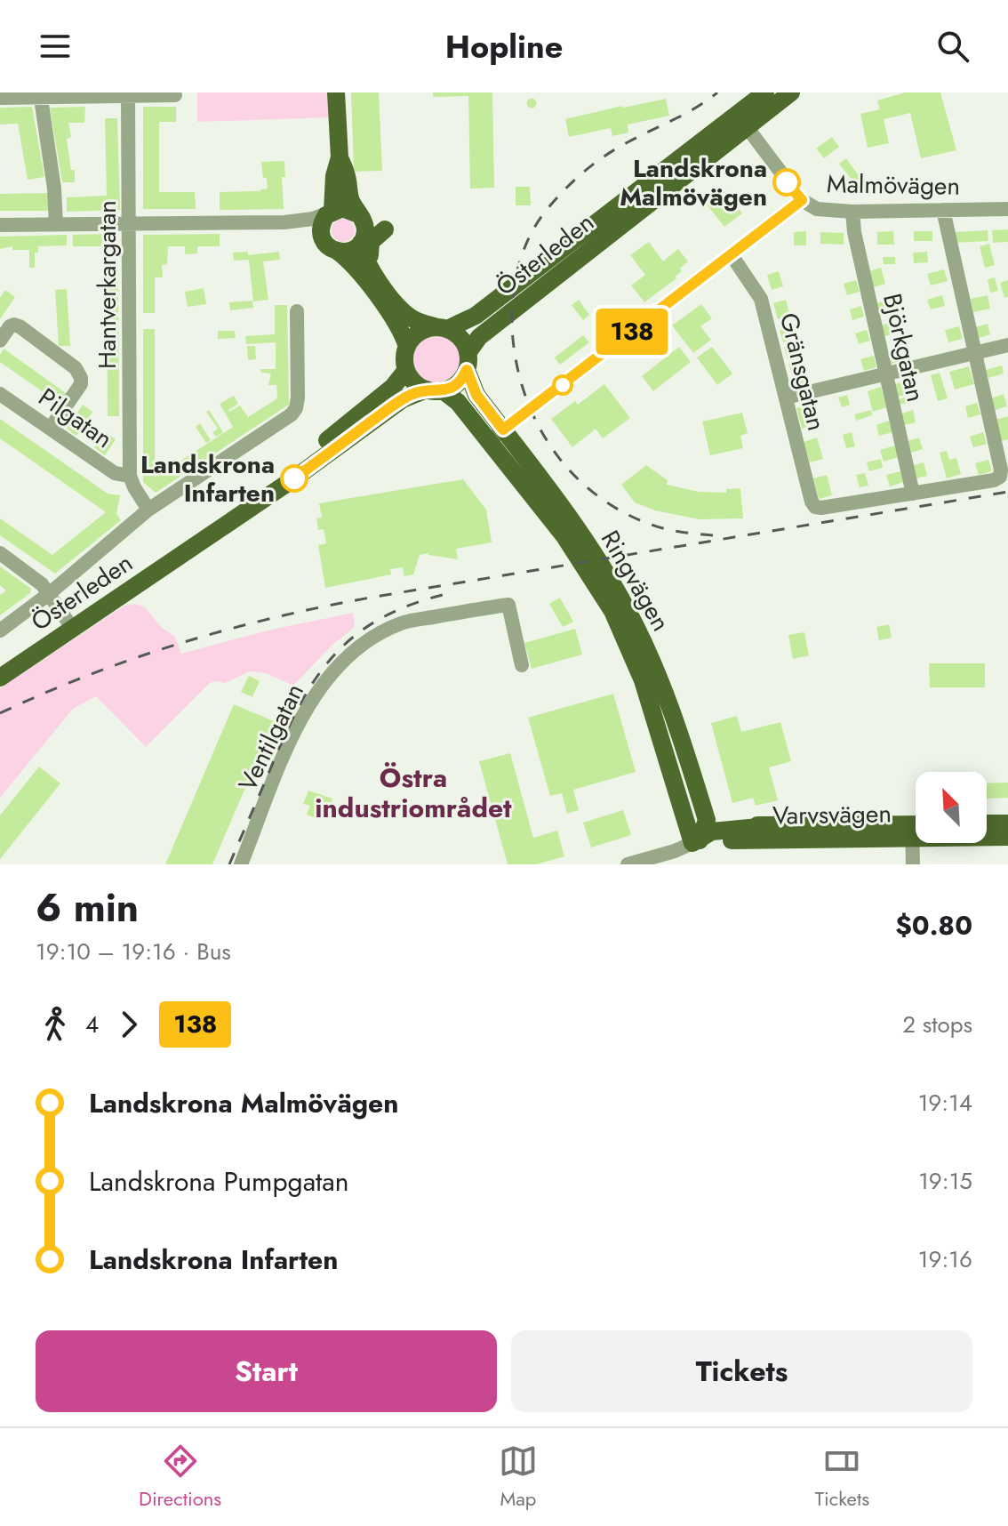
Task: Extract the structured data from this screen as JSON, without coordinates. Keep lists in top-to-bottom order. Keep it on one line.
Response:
{"streets":{"main road":["Österleden","Ringvägen","Varvsvägen"],"street":["Malmövägen","Hantverkargatan","Björkgatan","Gränsgatan","Pilgatan","Ventilgatan"]},"crossings":[["Malmövägen","Österleden"],["Malmövägen","Björkgatan"],["Österleden","Ringvägen"],["Hantverkargatan","Pilgatan"],["Björkgatan","Gränsgatan"],["Ringvägen","Varvsvägen"]],"districts":["Östra industriområdet"],"places":["Landskrona Malmövägen","Landskrona Infarten"],"lines":["bus line 138"],"north":"top left","page":{"header":"Hopline","on_map":"138","heading":["6 min","19:10 – 19:16 · Bus","$0.80"],"legs":["4","138","2 stops"],"list":[{"name":"Landskrona Malmövägen","value":"19:14"},{"name":"Landskrona Pumpgatan","value":"19:15"},{"name":"Landskrona Infarten","value":"19:16"}],"buttons":["Start","Tickets"],"tabs":["Directions","Map","Tickets"]}}
